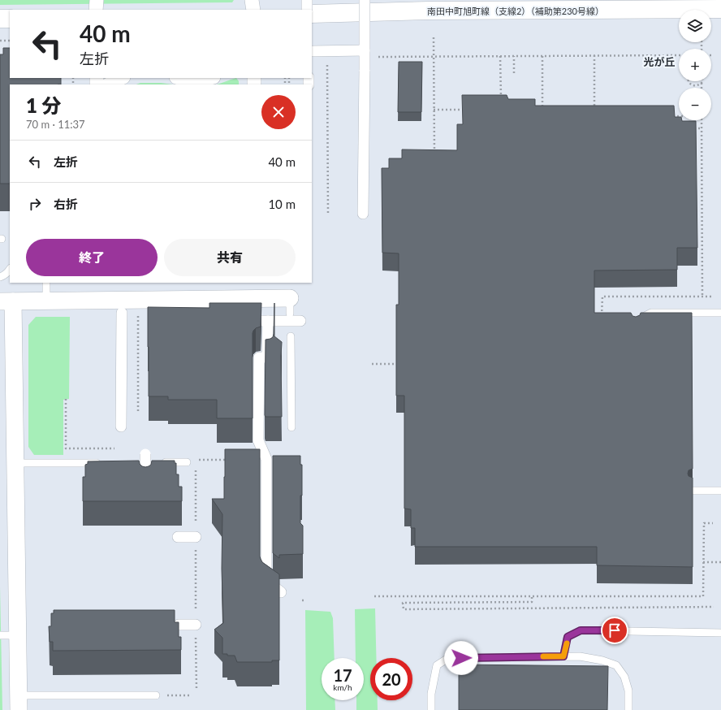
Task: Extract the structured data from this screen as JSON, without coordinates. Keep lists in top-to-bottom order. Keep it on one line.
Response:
{"streets":{"main road":["南田中町旭町線（支線2）（補助第230号線）"]},"districts":["光が丘"],"page":{"map_buttons":["+","−"],"turn":["40 m","左折"],"heading":["1 分","70 m · 11:37"],"list":[{"name":"左折","value":"40 m"},{"name":"右折","value":"10 m"}],"buttons":["終了","共有"],"speed":"17 km/h","limit":"20"}}
